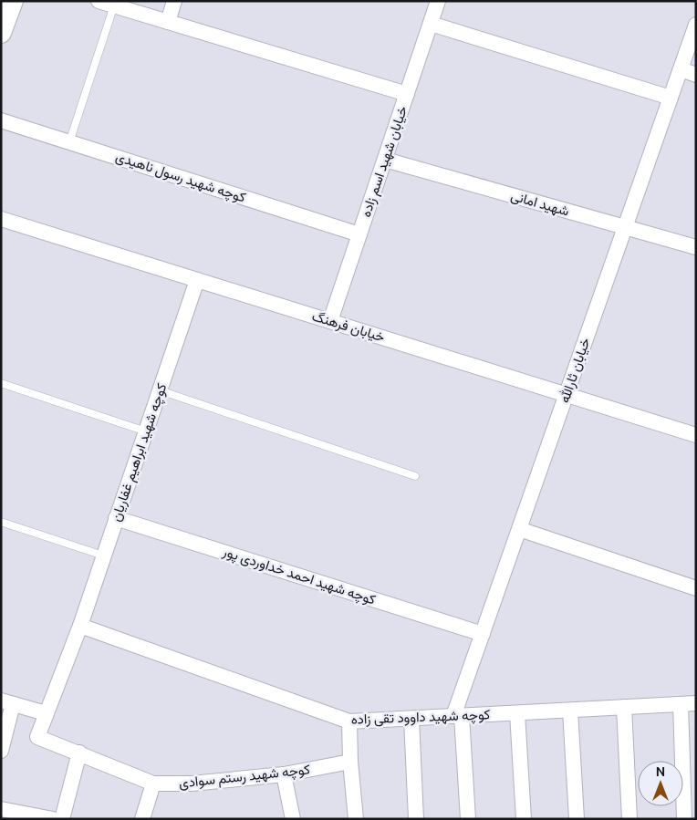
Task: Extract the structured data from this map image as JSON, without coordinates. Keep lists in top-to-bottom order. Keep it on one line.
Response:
{"streets":{"street":["خیابان شهید اسم زاده","کوچه شهید رسول ناهیدی","شهید امانی","خیابان فرهنگ","خیابان ثارالله","کوچه شهید ابراهیم غفاریان","کوچه شهید احمد خداوردی پور","کوچه شهید داوود تقی زاده","کوچه شهید رستم سوادی"]},"crossings":[["خیابان شهید اسم زاده","کوچه شهید رسول ناهیدی"],["خیابان شهید اسم زاده","شهید امانی"],["خیابان شهید اسم زاده","خیابان فرهنگ"],["شهید امانی","خیابان ثارالله"],["خیابان فرهنگ","خیابان ثارالله"],["خیابان فرهنگ","کوچه شهید ابراهیم غفاریان"],["خیابان ثارالله","کوچه شهید احمد خداوردی پور"],["خیابان ثارالله","کوچه شهید داوود تقی زاده"],["کوچه شهید ابراهیم غفاریان","کوچه شهید احمد خداوردی پور"],["کوچه شهید ابراهیم غفاریان","کوچه شهید داوود تقی زاده"],["کوچه شهید ابراهیم غفاریان","کوچه شهید رستم سوادی"]],"north":"top"}
